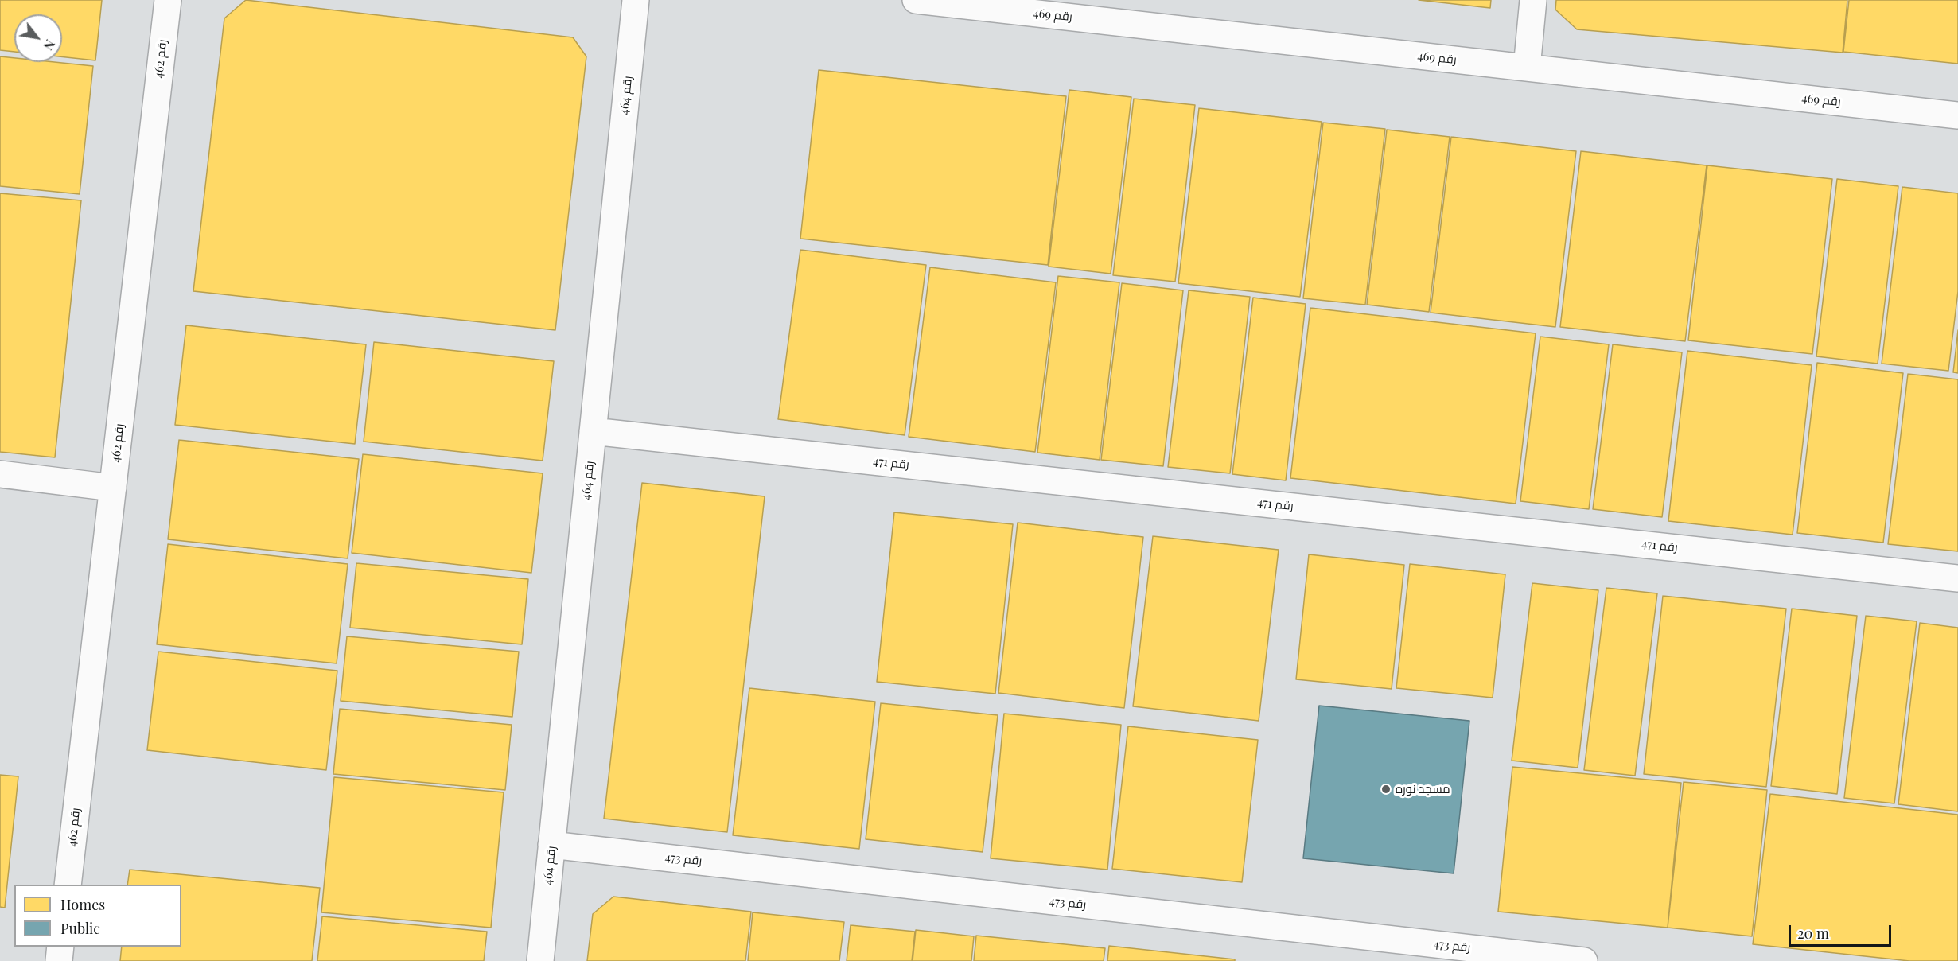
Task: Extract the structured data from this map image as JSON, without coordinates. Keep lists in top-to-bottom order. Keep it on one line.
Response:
{"streets":{"street":["رقم 469","رقم 462","رقم 464","رقم 471","رقم 473"]},"crossings":[["رقم 464","رقم 471"],["رقم 464","رقم 473"]],"places":["مسجد نوره"],"legend":["Homes","Public"],"scale_bar":"20 m","north":"bottom right"}
